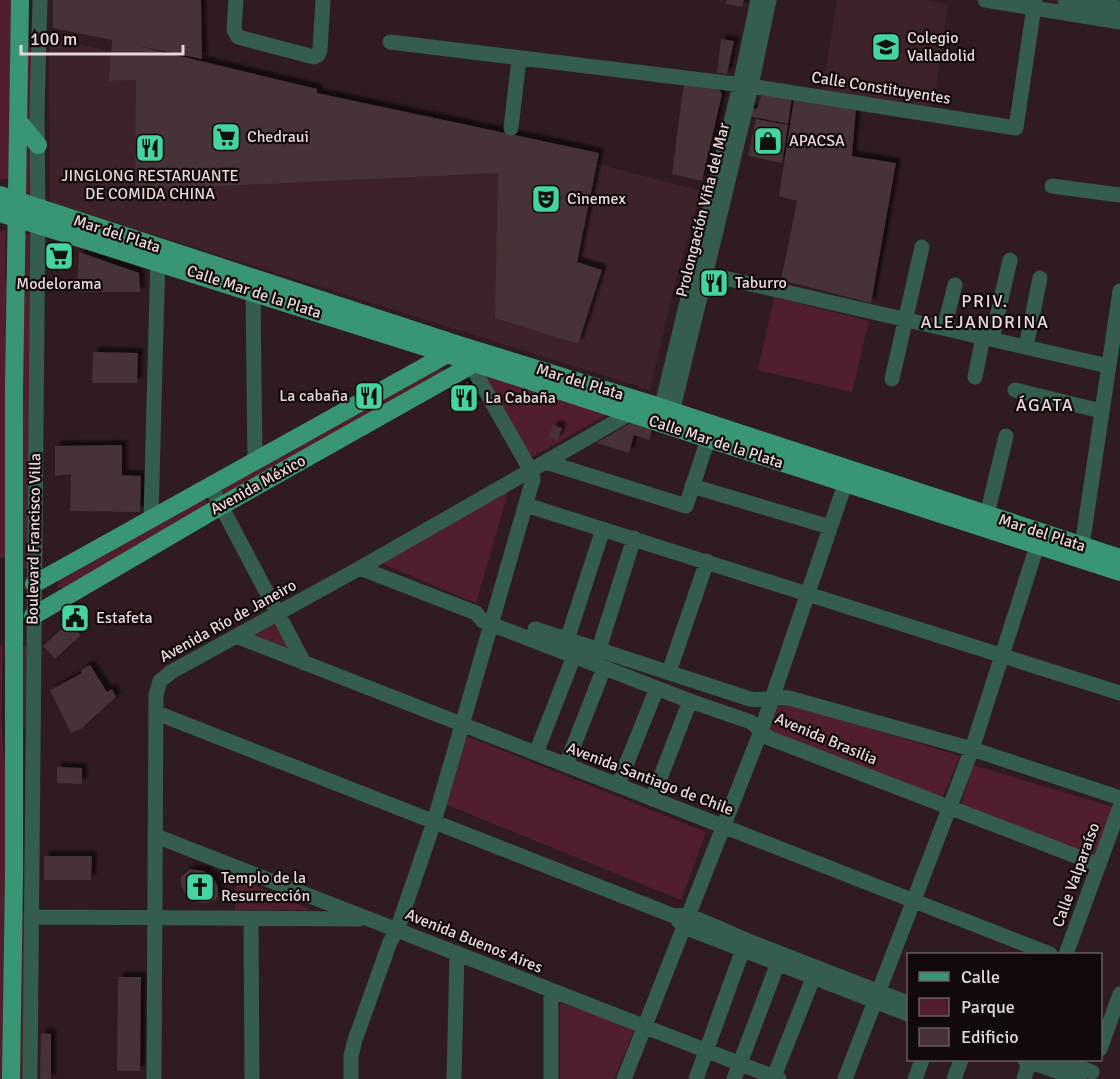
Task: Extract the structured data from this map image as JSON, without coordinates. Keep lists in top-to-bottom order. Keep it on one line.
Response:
{"streets":{"main road":["Mar del Plata","Calle Mar de la Plata","Avenida México","Boulevard Francisco Villa"],"street":["Calle Constituyentes","Prolongación Viña del Mar","Avenida Río de Janeiro","Avenida Brasilia","Avenida Santiago de Chile","Calle Valparaíso","Avenida Buenos Aires"]},"crossings":[["Calle Constituyentes","Prolongación Viña del Mar"],["Prolongación Viña del Mar","Mar del Plata"],["Prolongación Viña del Mar","Calle Mar de la Plata"],["Mar del Plata","Calle Mar de la Plata"],["Mar del Plata","Avenida México"],["Mar del Plata","Boulevard Francisco Villa"],["Calle Mar de la Plata","Avenida México"],["Calle Mar de la Plata","Avenida Río de Janeiro"],["Avenida México","Boulevard Francisco Villa"],["Avenida Río de Janeiro","Avenida Brasilia"],["Avenida Río de Janeiro","Avenida Santiago de Chile"],["Avenida Río de Janeiro","Avenida Buenos Aires"],["Avenida Brasilia","Calle Valparaíso"]],"districts":["PRIV. ALEJANDRINA","ÁGATA"],"places":{"school or university":["Colegio Valladolid"],"supermarket":["Chedraui","Modelorama"],"shop":["APACSA"],"restaurant":["JINGLONG RESTARUANTE DE COMIDA CHINA","Taburro","La cabaña","La Cabaña"],"theatre":["Cinemex"],"public building":["Estafeta"],"church":["Templo de la Resurrección"]},"legend":["Calle","Parque","Edificio"],"scale_bar":"100 m"}
